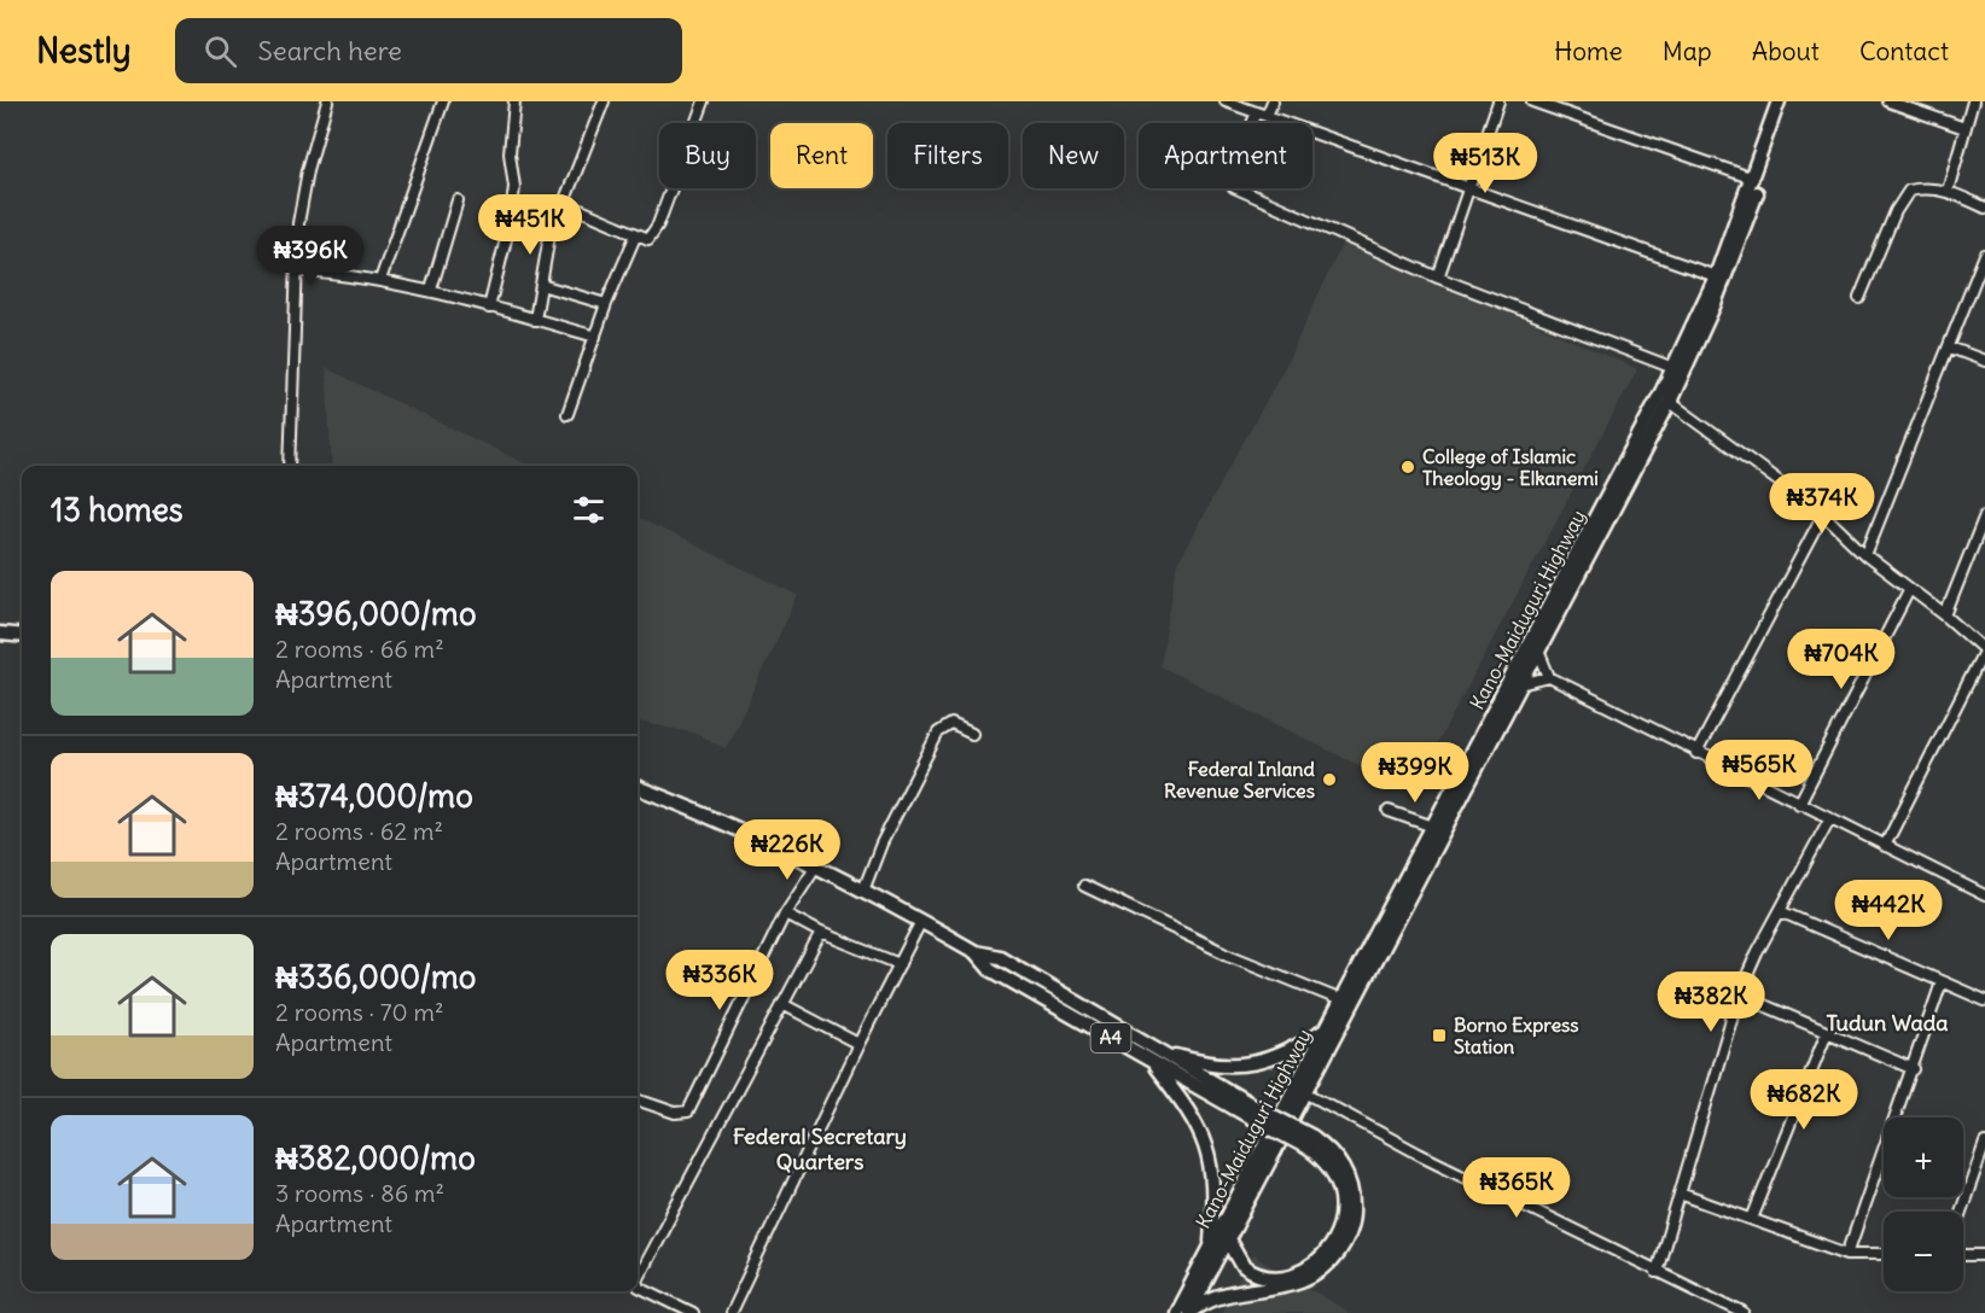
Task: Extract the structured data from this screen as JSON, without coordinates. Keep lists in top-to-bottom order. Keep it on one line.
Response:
{"streets":{"highway":["Kano-Maiduguri Highway","A4"]},"crossings":[["Kano-Maiduguri Highway","A4"]],"districts":["Tudun Wada","Federal Secretary Quarters"],"places":{"other":["College of Islamic Theology - Elkanemi","Federal Inland Revenue Services"],"transit":["Borno Express Station"]},"page":{"header":"Nestly","search":"Search here","nav":["Home","Map","About","Contact"],"chip":["Buy","Rent","Filters","New","Apartment"],"price":["₦513K","₦451K","₦396K","₦374K","₦704K","₦565K","₦399K","₦226K","₦442K","₦336K","₦382K","₦682K","₦365K"],"heading":"13 homes","list":[{"name":"₦396,000/mo","note":"2 rooms · 66 m² · Apartment"},{"name":"₦374,000/mo","note":"2 rooms · 62 m² · Apartment"},{"name":"₦336,000/mo","note":"2 rooms · 70 m² · Apartment"},{"name":"₦382,000/mo","note":"3 rooms · 86 m² · Apartment"}],"map_buttons":["+","−"]}}
